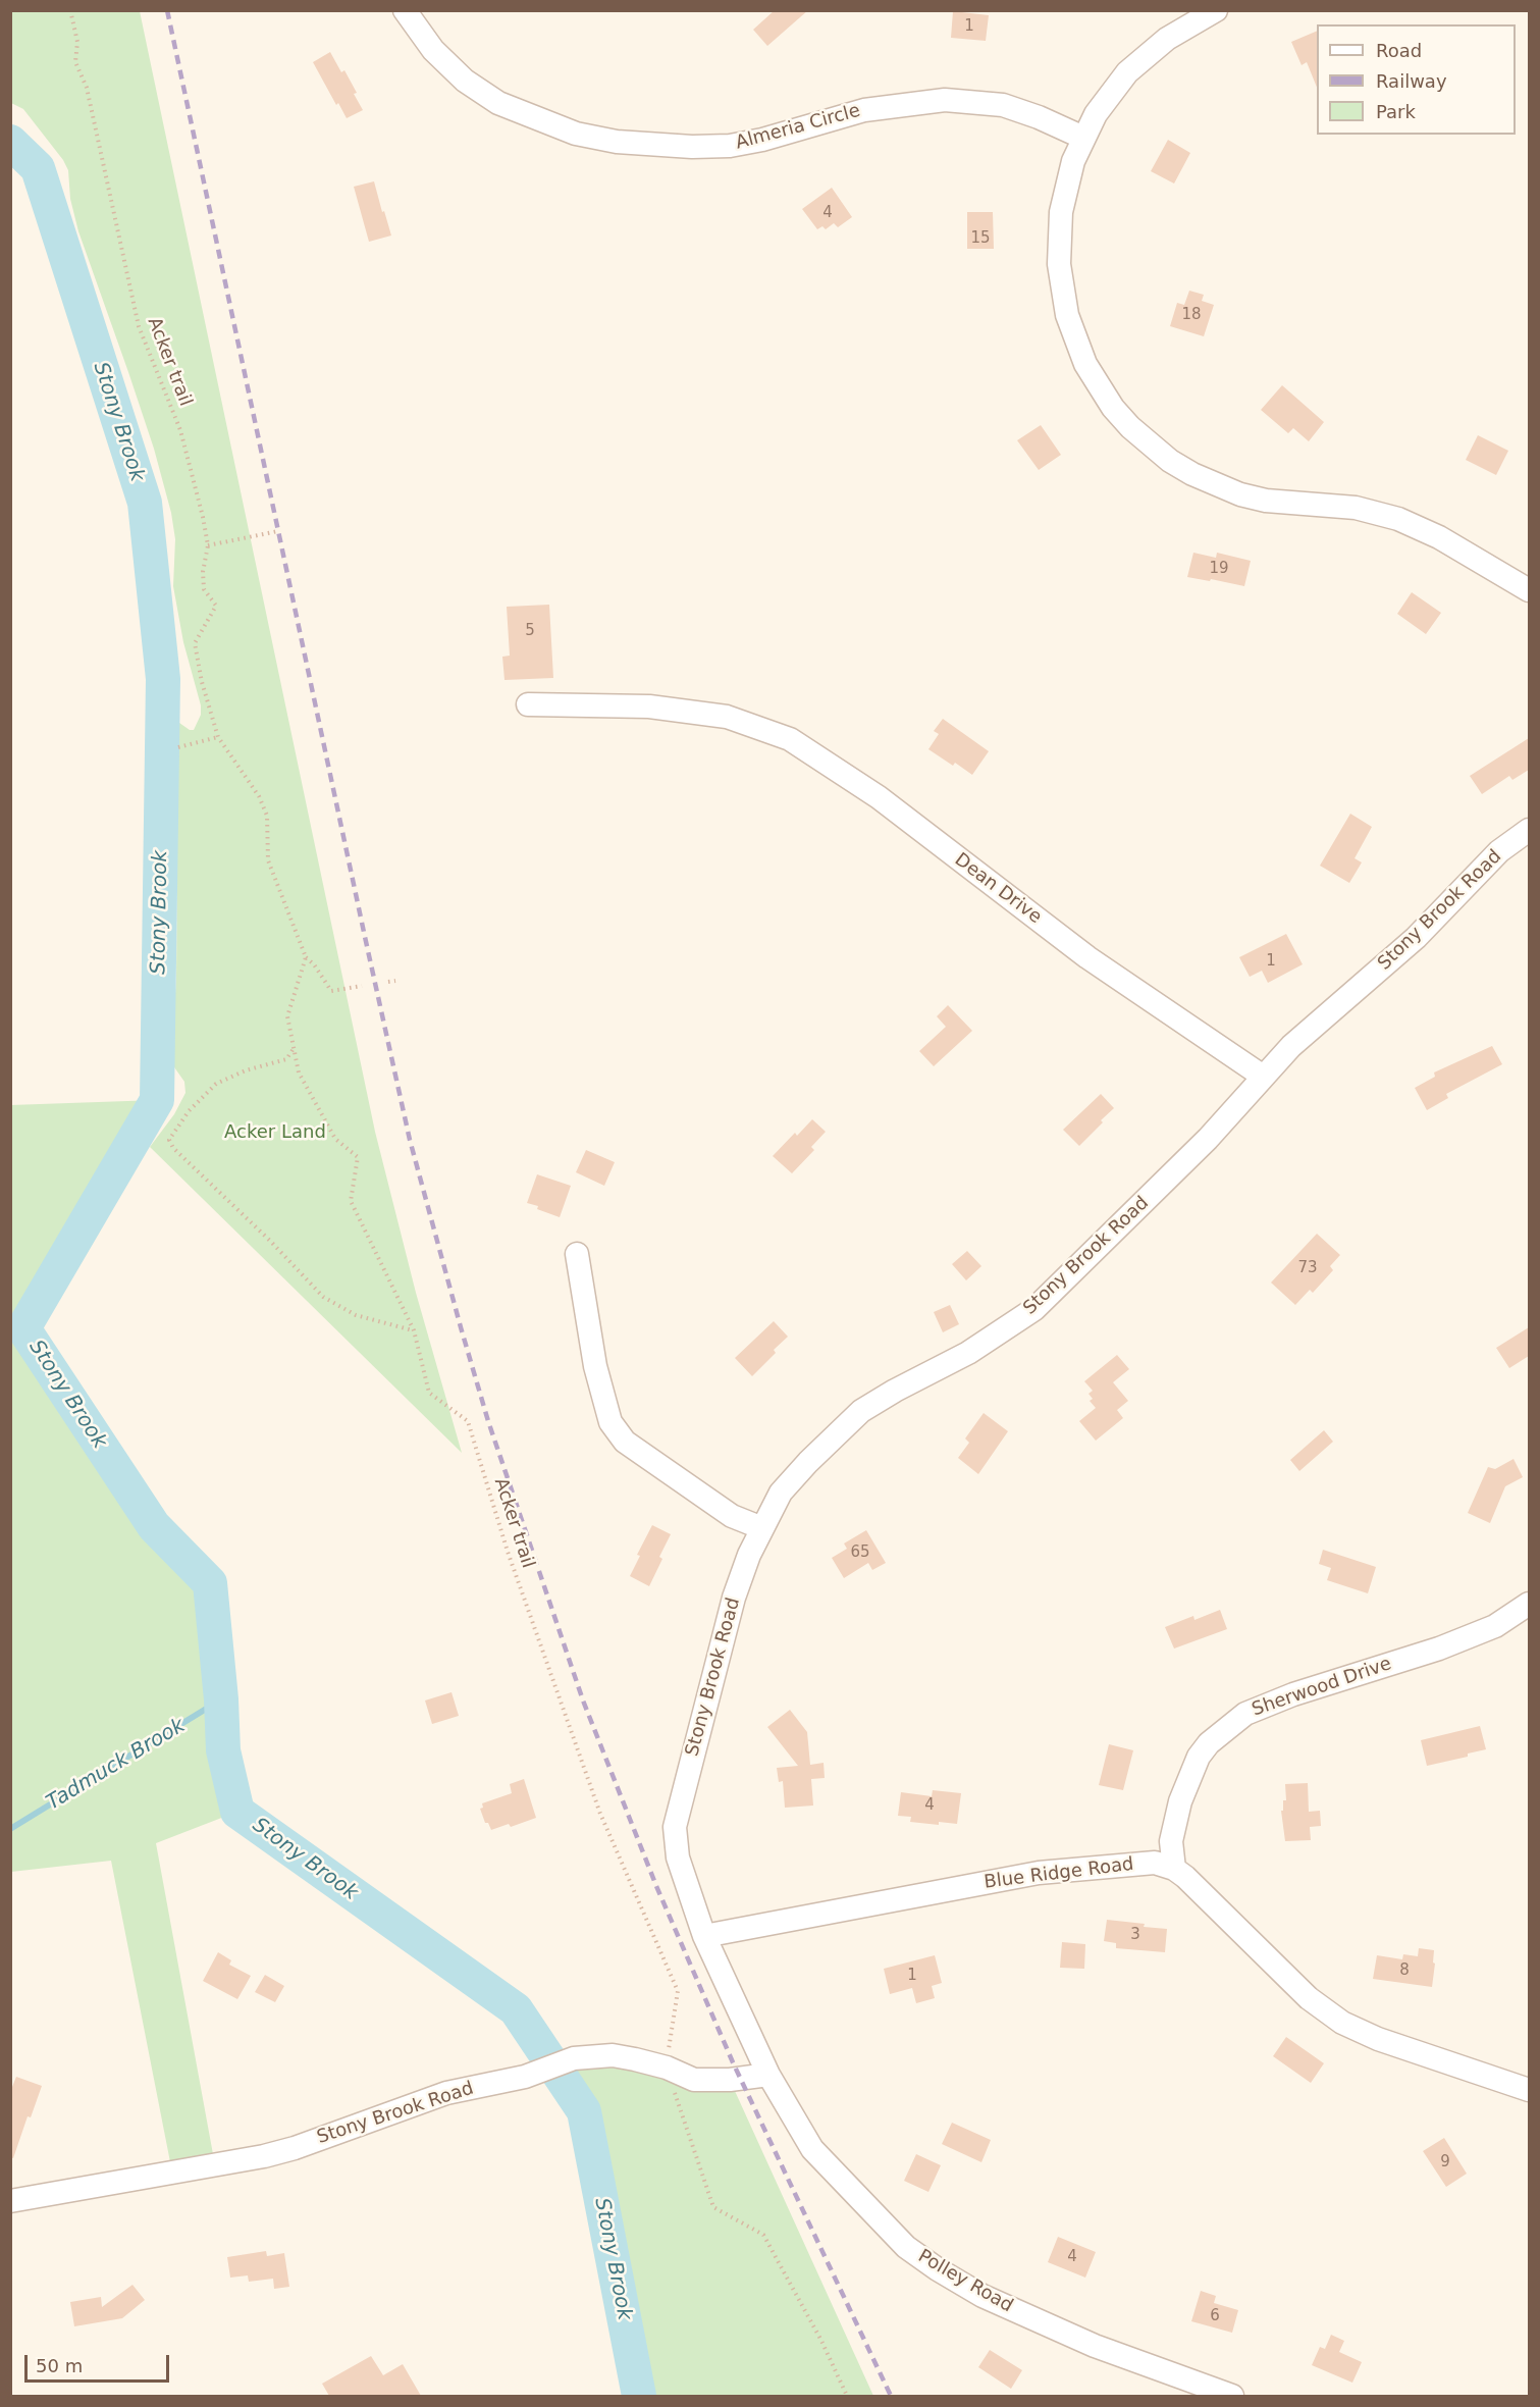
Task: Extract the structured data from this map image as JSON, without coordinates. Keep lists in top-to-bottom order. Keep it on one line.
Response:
{"streets":{"street":["Almeria Circle","Dean Drive","Stony Brook Road","Sherwood Drive","Blue Ridge Road","Polley Road"],"path":["Acker trail"]},"crossings":[["Acker trail","Stony Brook Road"],["Dean Drive","Stony Brook Road"],["Stony Brook Road","Blue Ridge Road"],["Stony Brook Road","Polley Road"],["Sherwood Drive","Blue Ridge Road"]],"water":["Stony Brook","Tadmuck Brook"],"parks":["Acker Land"],"house_numbers":["1","4","15","18","19","5","1","73","65","4","3","8","1","9","4","6"],"legend":["Road","Railway","Park"],"scale_bar":"50 m"}
